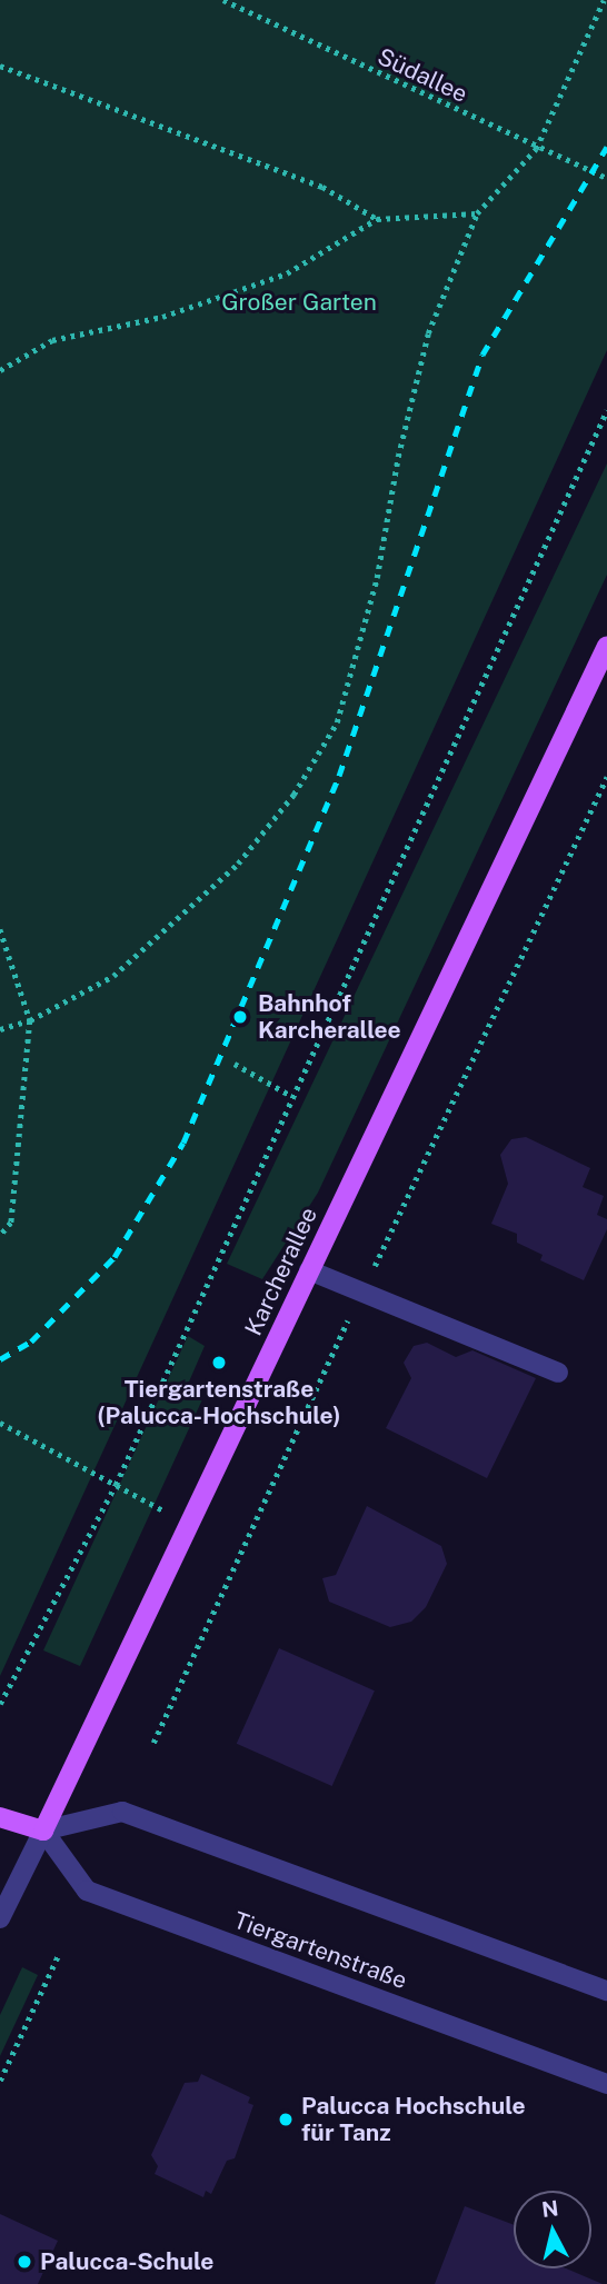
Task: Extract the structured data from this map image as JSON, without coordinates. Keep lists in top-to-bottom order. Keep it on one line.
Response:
{"streets":{"main road":["Karcherallee"],"street":["Tiergartenstraße"],"path":["Südallee"]},"crossings":[["Karcherallee","Tiergartenstraße"]],"parks":["Großer Garten"],"places":["Bahnhof Karcherallee","Tiergartenstraße (Palucca-Hochschule)","Palucca Hochschule für Tanz","Palucca-Schule"],"north":"top"}
